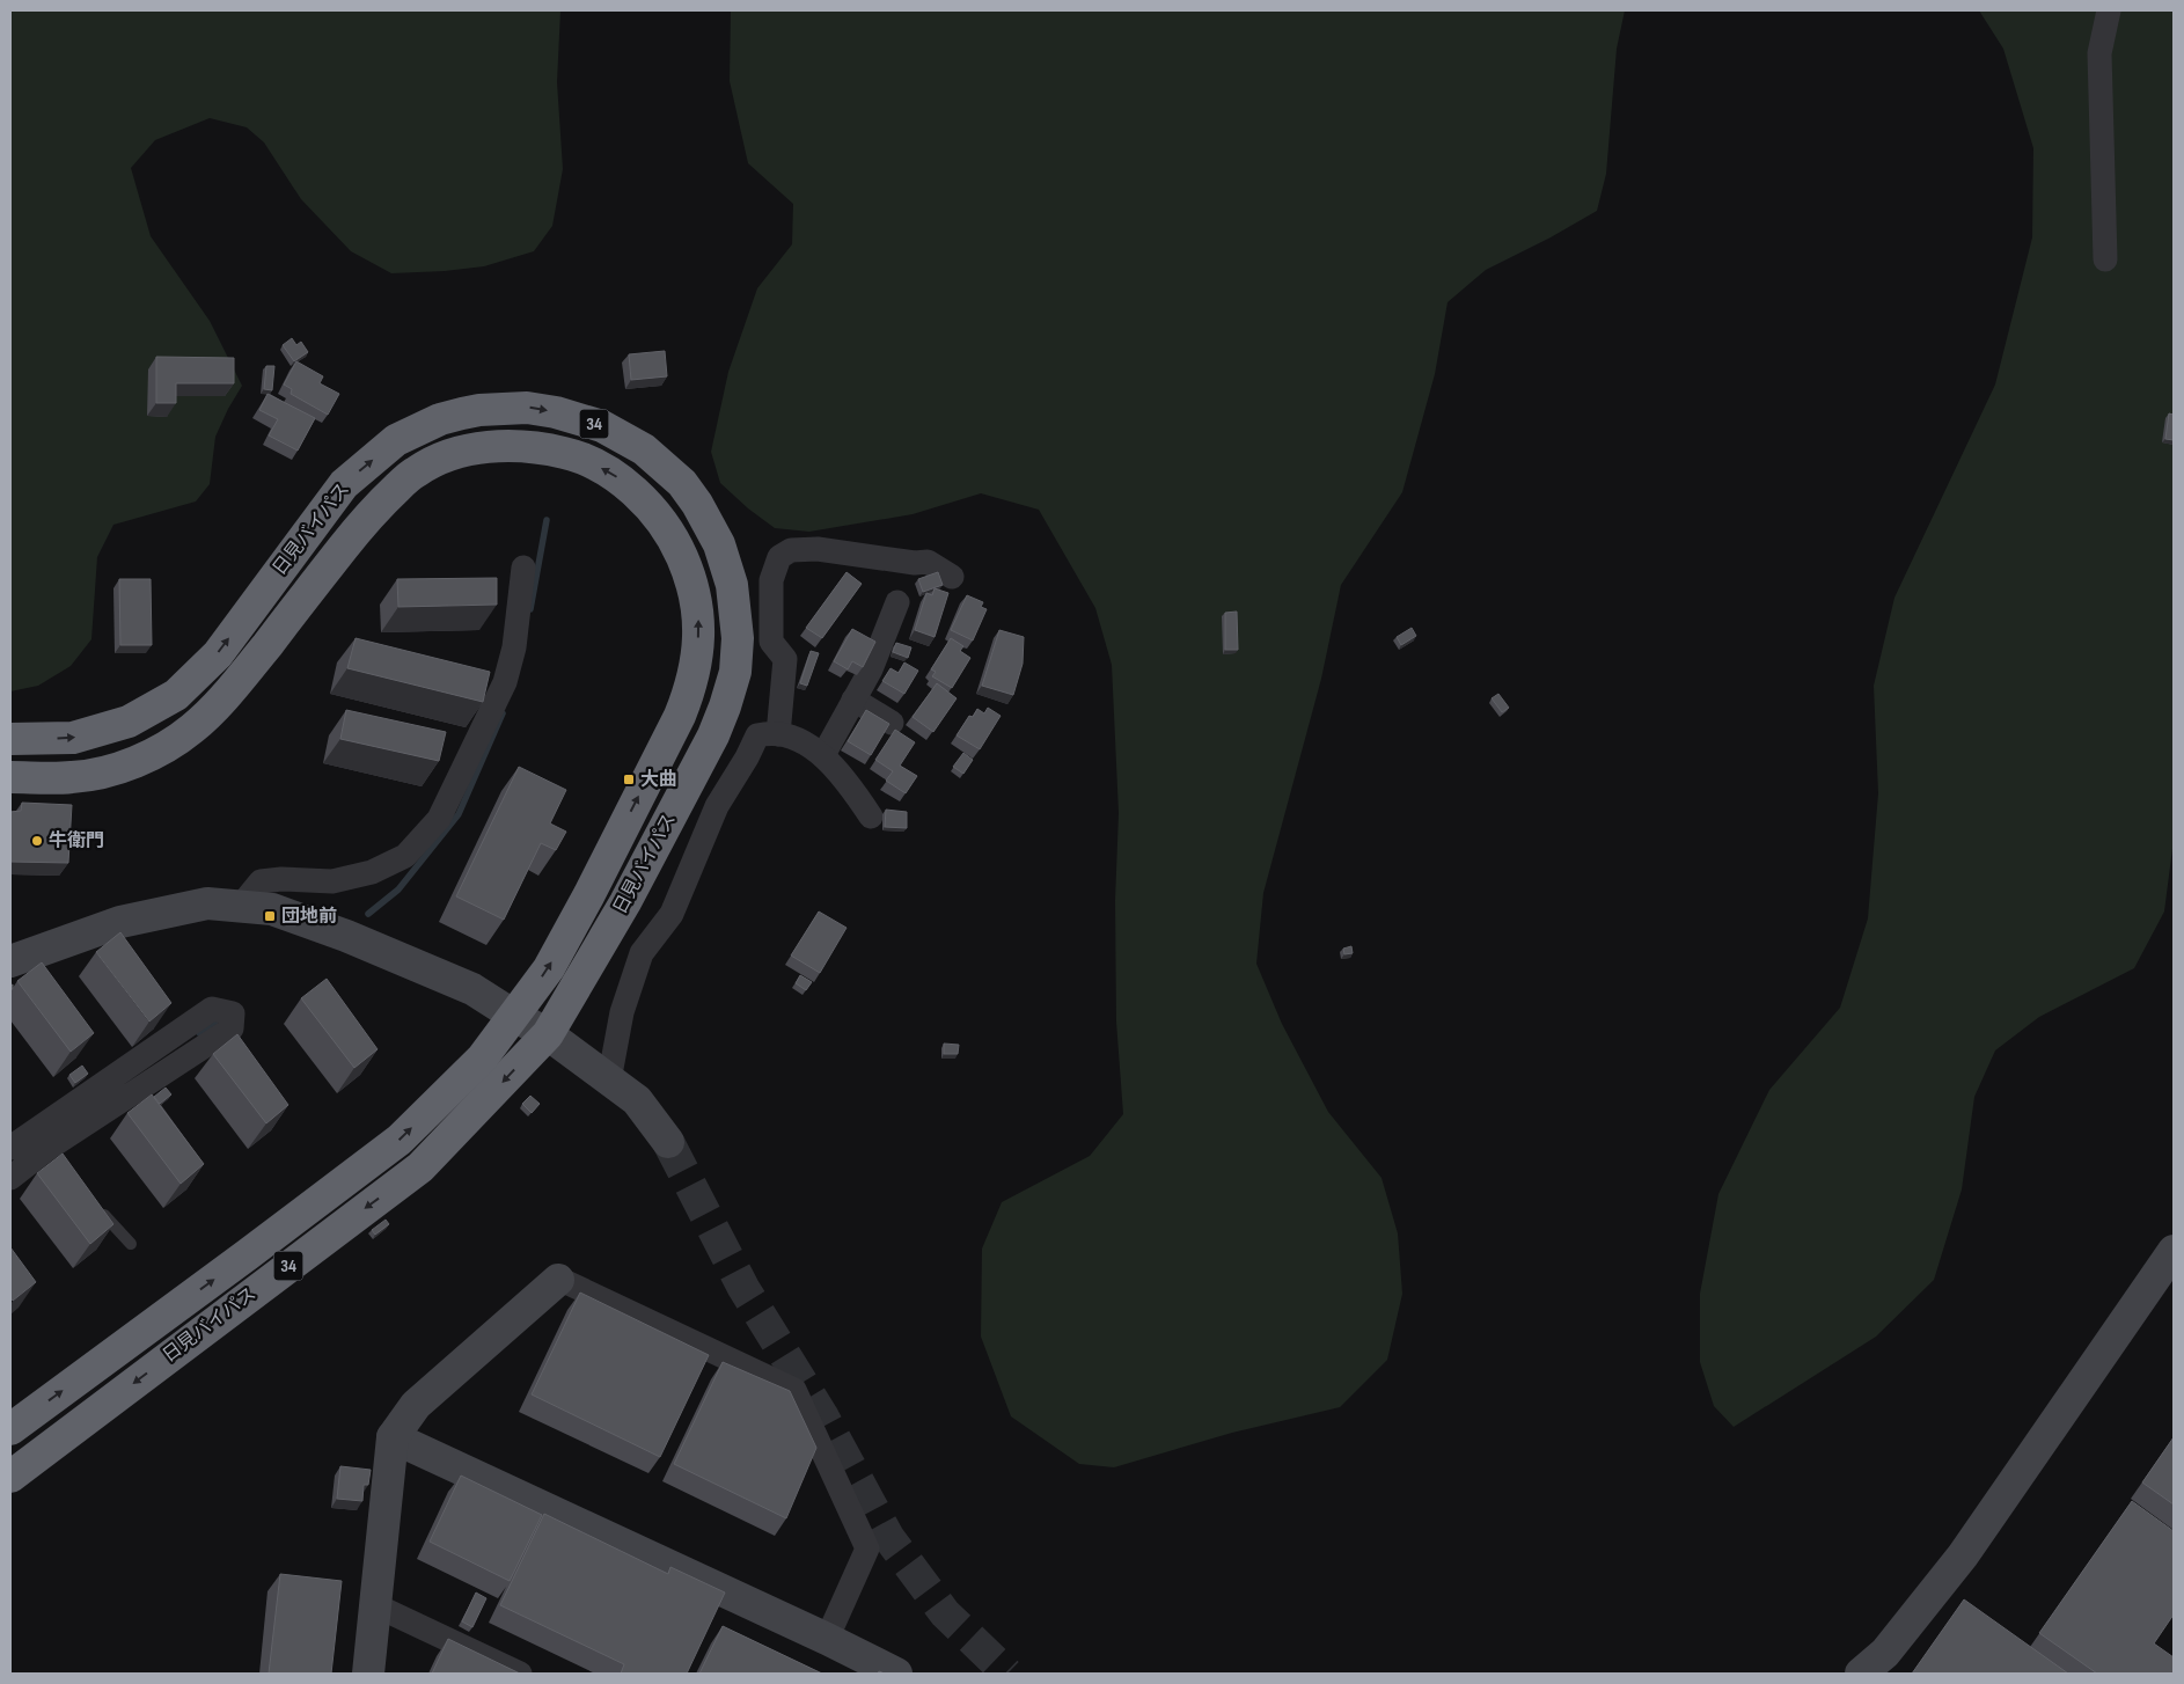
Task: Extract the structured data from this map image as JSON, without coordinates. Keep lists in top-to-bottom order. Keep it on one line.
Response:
{"streets":{"highway":["34","日見バイパス"]},"places":{"transit":["大曲","団地前"],"other":["牛衛門"]}}
